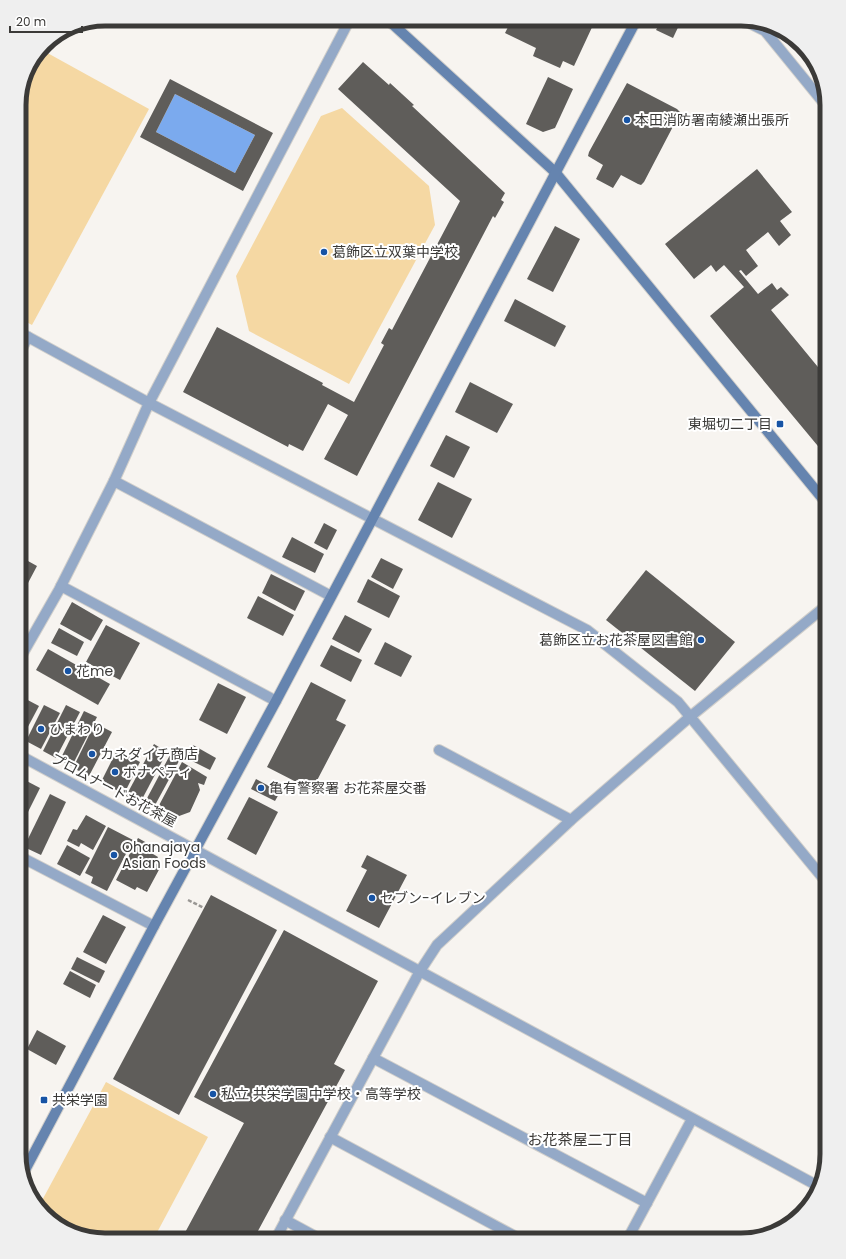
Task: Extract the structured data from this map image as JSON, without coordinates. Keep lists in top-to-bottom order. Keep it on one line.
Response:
{"streets":{"street":["プロムナードお花茶屋"]},"districts":["お花茶屋二丁目"],"places":{"other":["本田消防署南綾瀬出張所","葛飾区立双葉中学校","葛飾区立お花茶屋図書館","花me","ひまわり","カネダイチ商店","ボナペティ","亀有警察署 お花茶屋交番","Ohanajaya Asian Foods","セブン-イレブン","私立 共栄学園中学校・高等学校"],"transit":["東堀切二丁目","共栄学園"]},"scale_bar":"20 m"}
